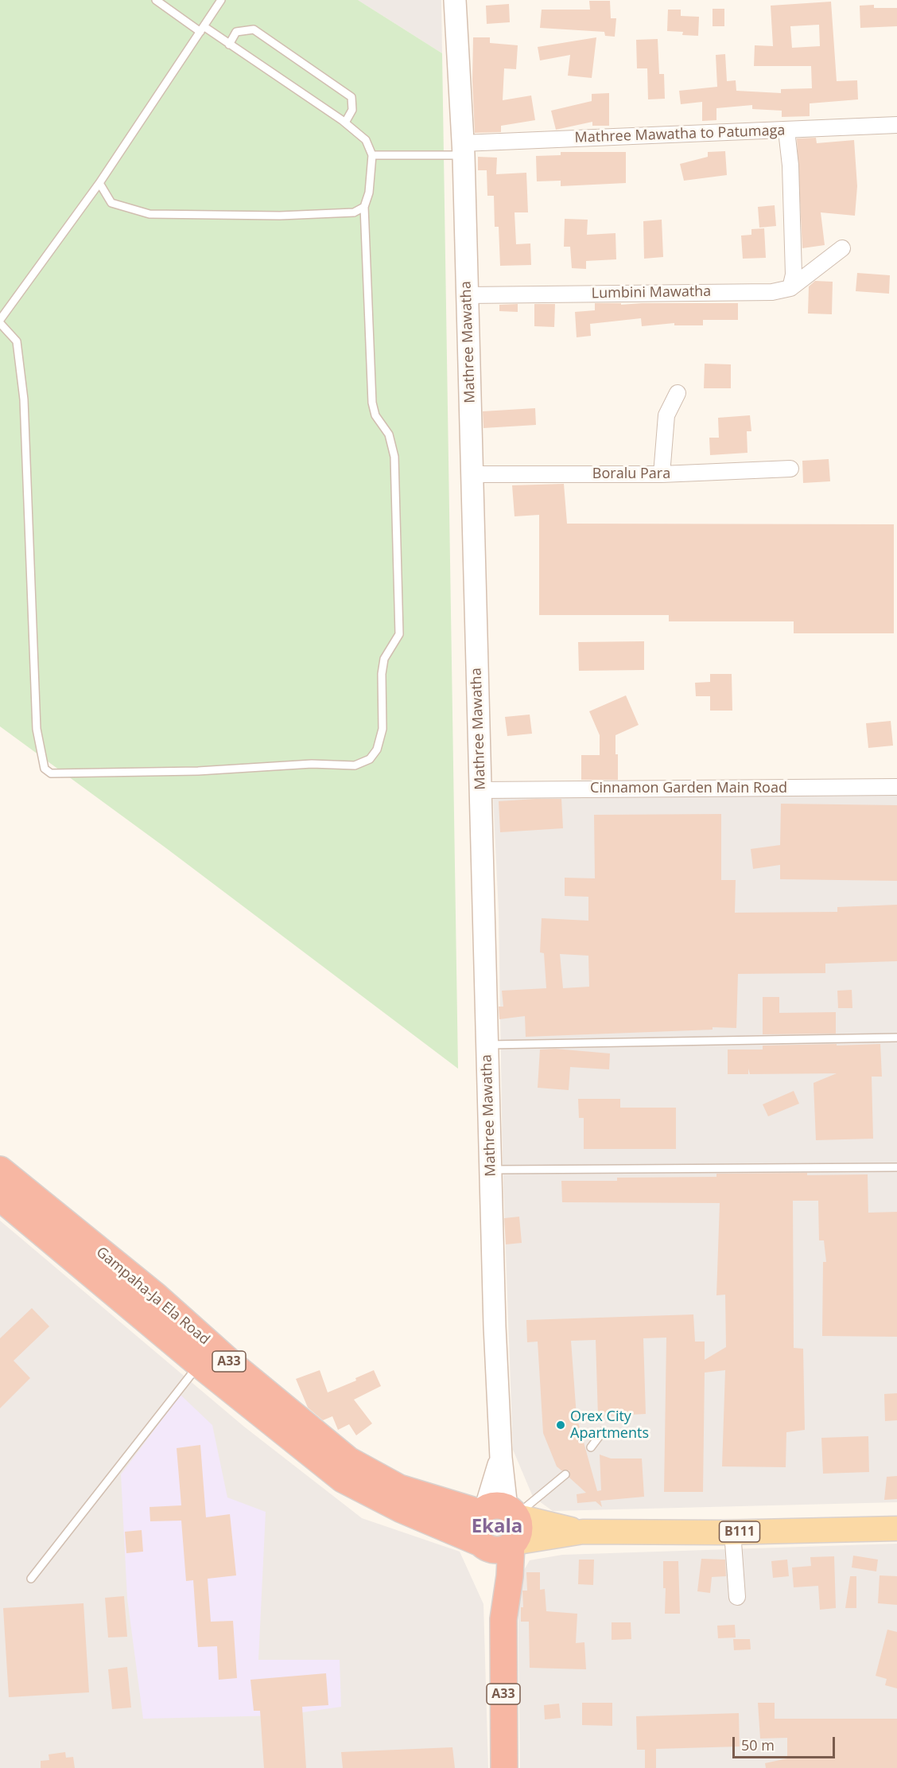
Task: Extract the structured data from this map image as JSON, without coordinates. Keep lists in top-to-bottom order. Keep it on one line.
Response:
{"streets":{"highway":["Gampaha-Ja Ela Road","A33"],"main road":["B111"],"street":["Mathree Mawatha to Patumaga","Lumbini Mawatha","Mathree Mawatha","Boralu Para","Cinnamon Garden Main Road"]},"crossings":[["Mathree Mawatha to Patumaga","Mathree Mawatha"],["Lumbini Mawatha","Mathree Mawatha"],["Mathree Mawatha","Boralu Para"],["Mathree Mawatha","Cinnamon Garden Main Road"],["Mathree Mawatha","Gampaha-Ja Ela Road"],["Mathree Mawatha","B111"],["Gampaha-Ja Ela Road","A33"],["Gampaha-Ja Ela Road","B111"],["A33","B111"]],"districts":["Ekala"],"places":["Orex City Apartments"],"scale_bar":"50 m"}
